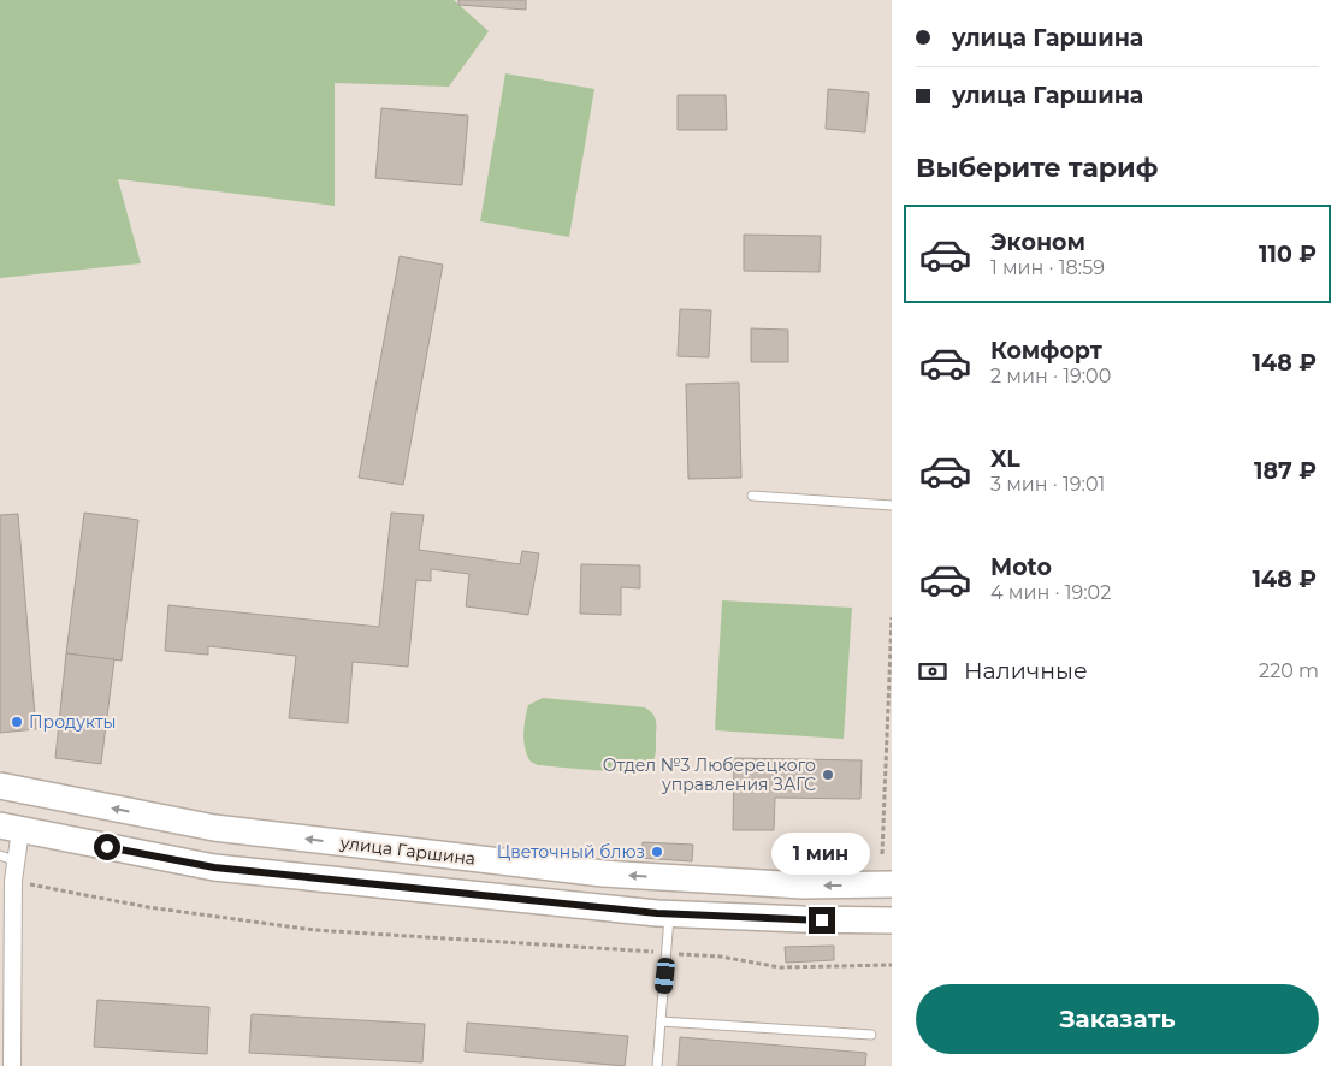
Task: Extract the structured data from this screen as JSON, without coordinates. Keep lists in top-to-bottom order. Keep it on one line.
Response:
{"streets":{"main road":["улица Гаршина"]},"places":["Продукты","Отдел №3 Люберецкого управления ЗАГС","Цветочный блюз"],"page":{"banner":["улица Гаршина","улица Гаршина"],"heading":"Выберите тариф","list":[{"name":"Эконом","note":"1 мин · 18:59","value":"110 ₽"},{"name":"Комфорт","note":"2 мин · 19:00","value":"148 ₽"},{"name":"XL","note":"3 мин · 19:01","value":"187 ₽"},{"name":"Moto","note":"4 мин · 19:02","value":"148 ₽"}],"pay":["Наличные","220 m"],"bubble":"1 мин","buttons":"Заказать"}}
